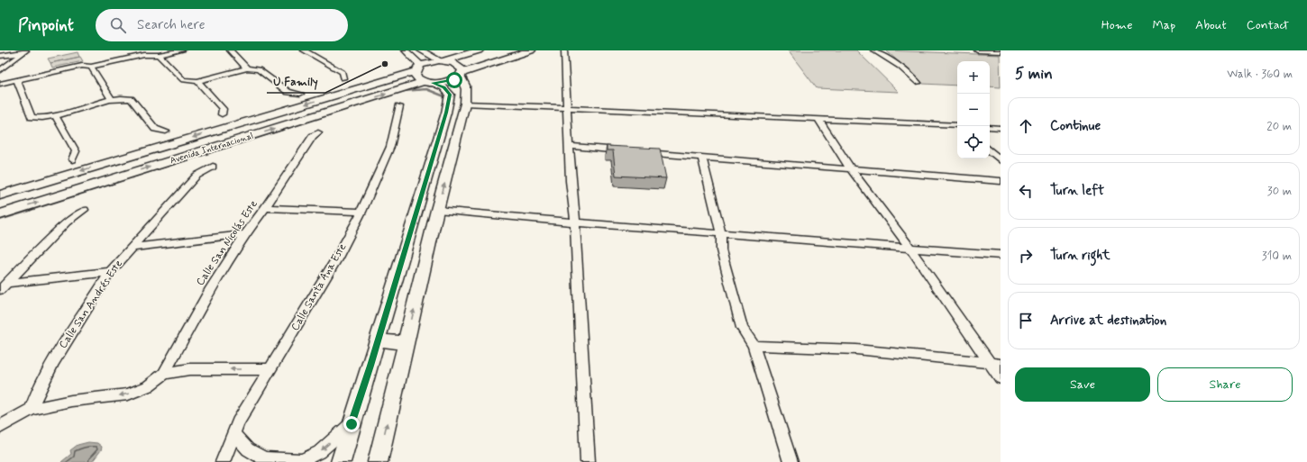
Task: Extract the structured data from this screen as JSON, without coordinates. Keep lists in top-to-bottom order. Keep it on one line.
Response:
{"streets":{"main road":["Avenida Internacional"],"street":["Calle San Nicolás Este","Calle Santa Ana Este","Calle San Andrés Este"]},"places":["U Family"],"page":{"header":"Pinpoint","search":"Search here","nav":["Home","Map","About","Contact"],"heading":["5 min","Walk · 360 m"],"map_buttons":["+","−"],"list":[["Continue","20 m"],["Turn left","30 m"],["Turn right","310 m"],"Arrive at destination"],"buttons":["Save","Share"]}}
